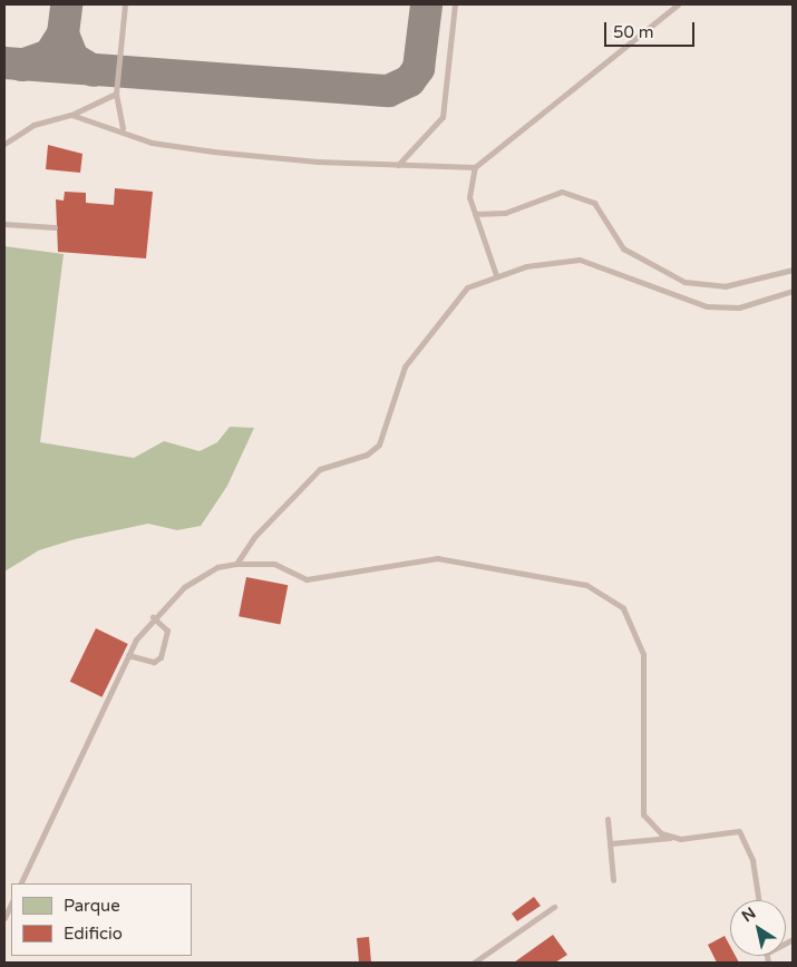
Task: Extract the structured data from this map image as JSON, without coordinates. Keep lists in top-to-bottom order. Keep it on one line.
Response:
{"legend":["Parque","Edificio"],"scale_bar":"50 m","north":"top left"}
